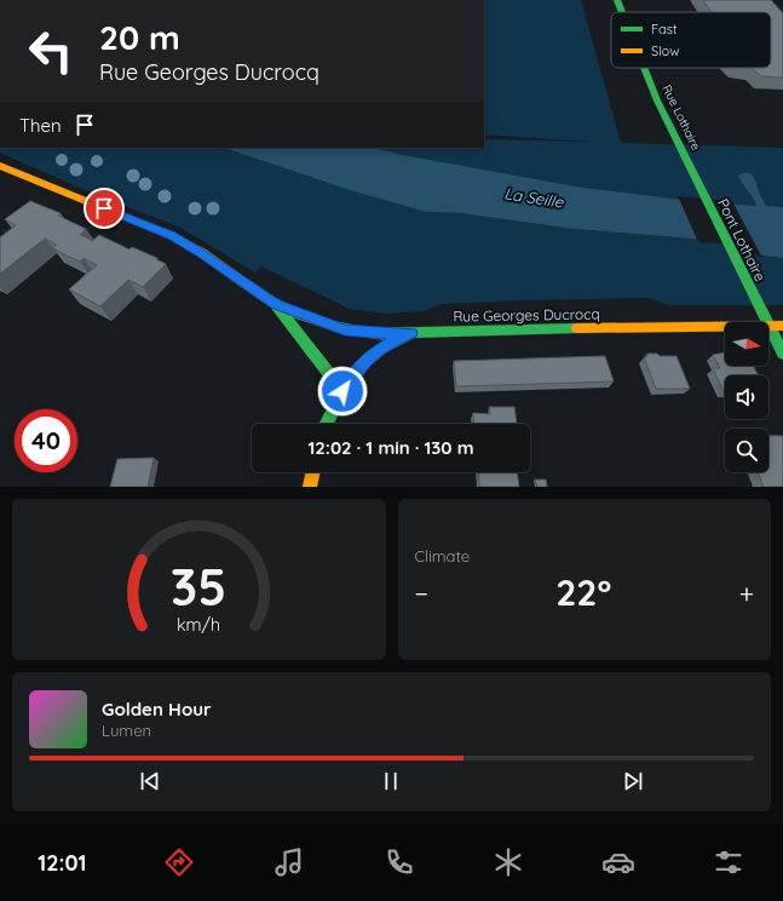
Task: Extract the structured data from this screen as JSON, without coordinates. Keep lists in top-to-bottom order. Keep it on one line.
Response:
{"streets":{"street":["Rue Lothaire","Pont Lothaire","Rue Georges Ducrocq"]},"crossings":[["Rue Lothaire","Pont Lothaire"]],"water":["La Seille"],"legend":["Fast","Slow"],"north":"right","page":{"turn":["20 m","Rue Georges Ducrocq"],"then":"Then","limit":"40","trip":"12:02 · 1 min · 130 m","tile":"Climate","heat":["−","22°","+"],"song":["Golden Hour","Lumen"],"tabs":"12:01","gauge":["35","km/h"]}}
